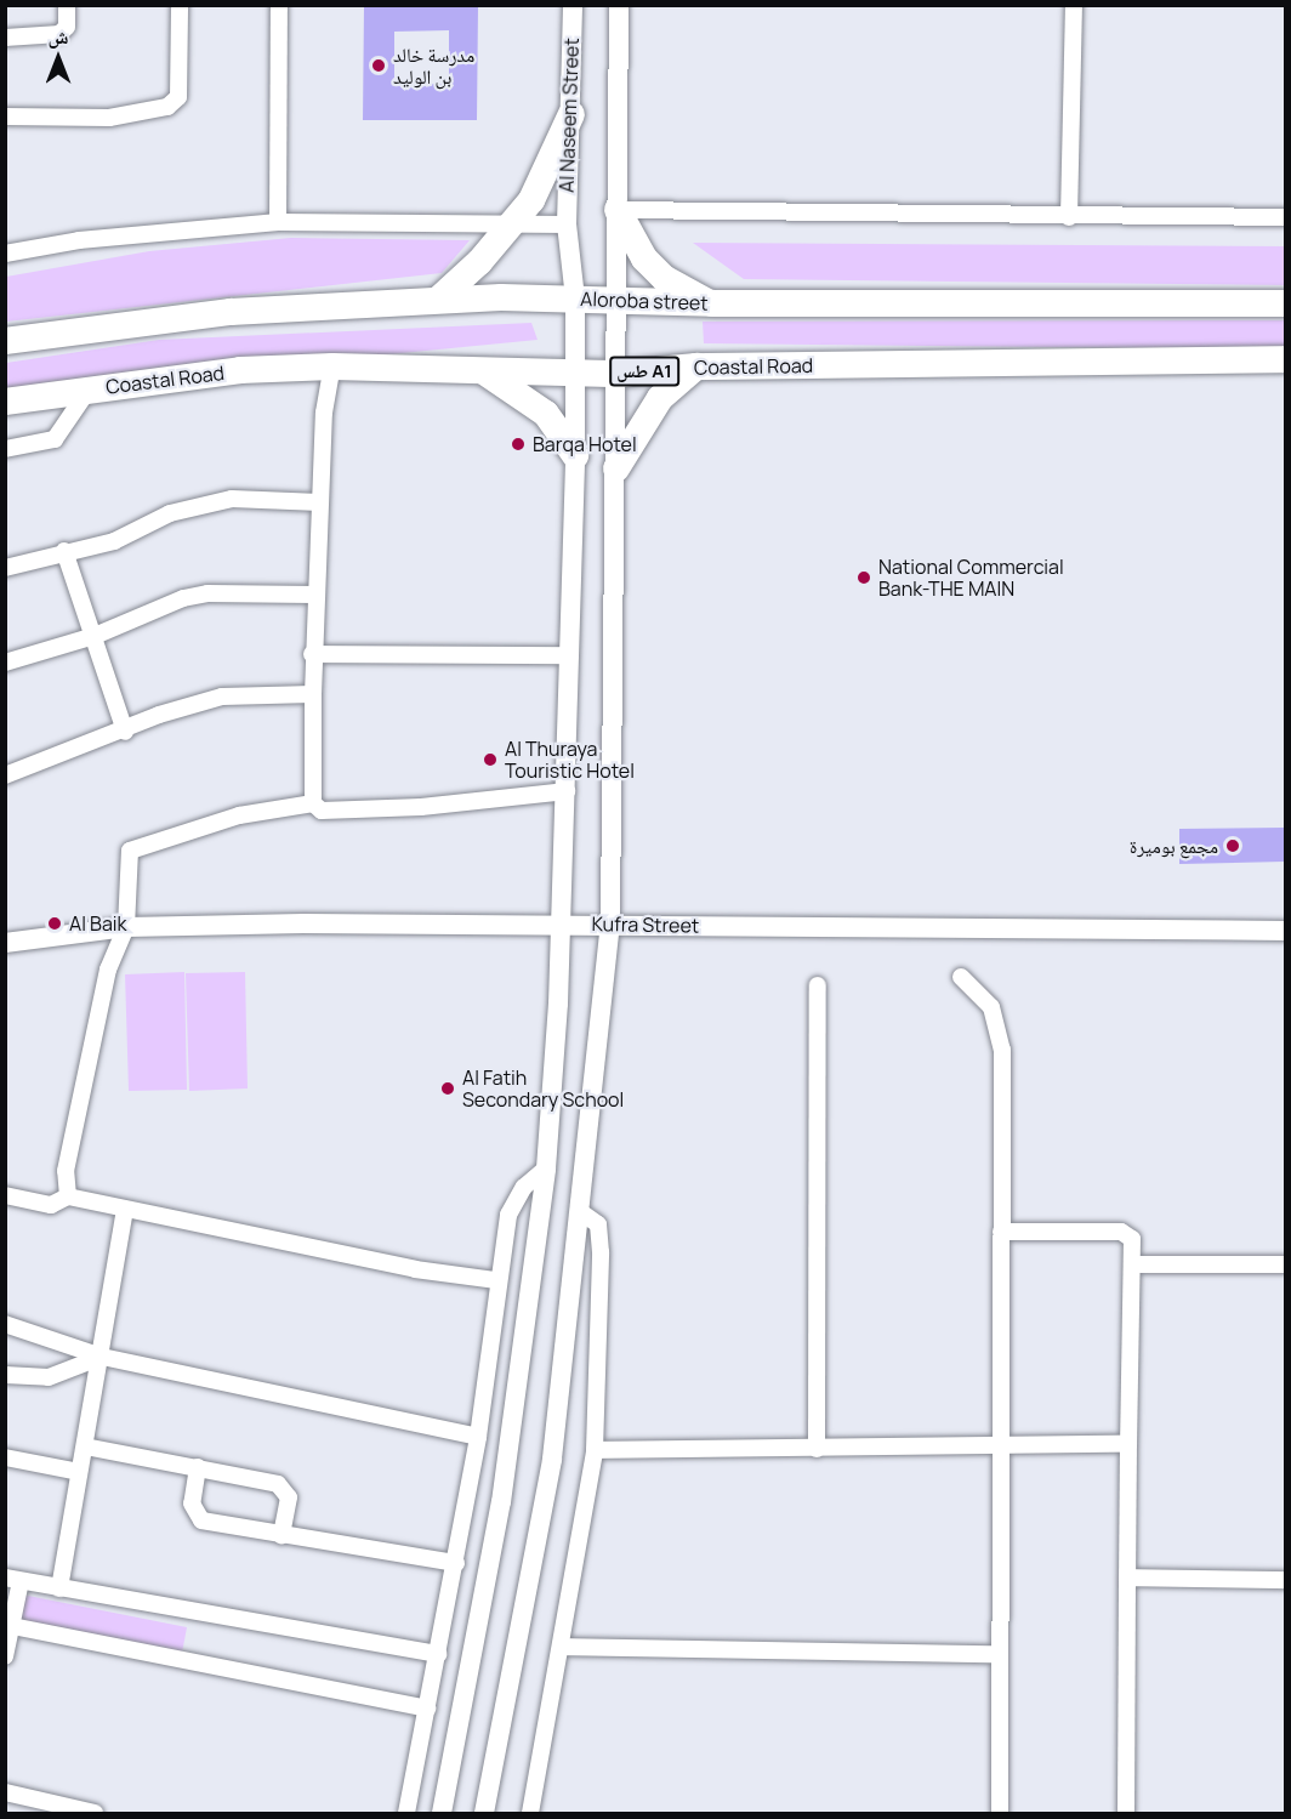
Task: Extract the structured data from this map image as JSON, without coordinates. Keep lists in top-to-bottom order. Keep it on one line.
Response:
{"streets":{"highway":["Aloroba street","Coastal Road","طس A1"],"street":["Al Naseem Street","Kufra Street"]},"crossings":[["Al Naseem Street","Aloroba street"],["Al Naseem Street","Coastal Road"],["Al Naseem Street","Kufra Street"]],"places":["مدرسة خالد بن الوليد","Barqa Hotel","National Commercial Bank-THE MAIN","Al Thuraya Touristic Hotel","مجمع بوميرة","Al Baik","Al Fatih Secondary School"],"north":"top"}
